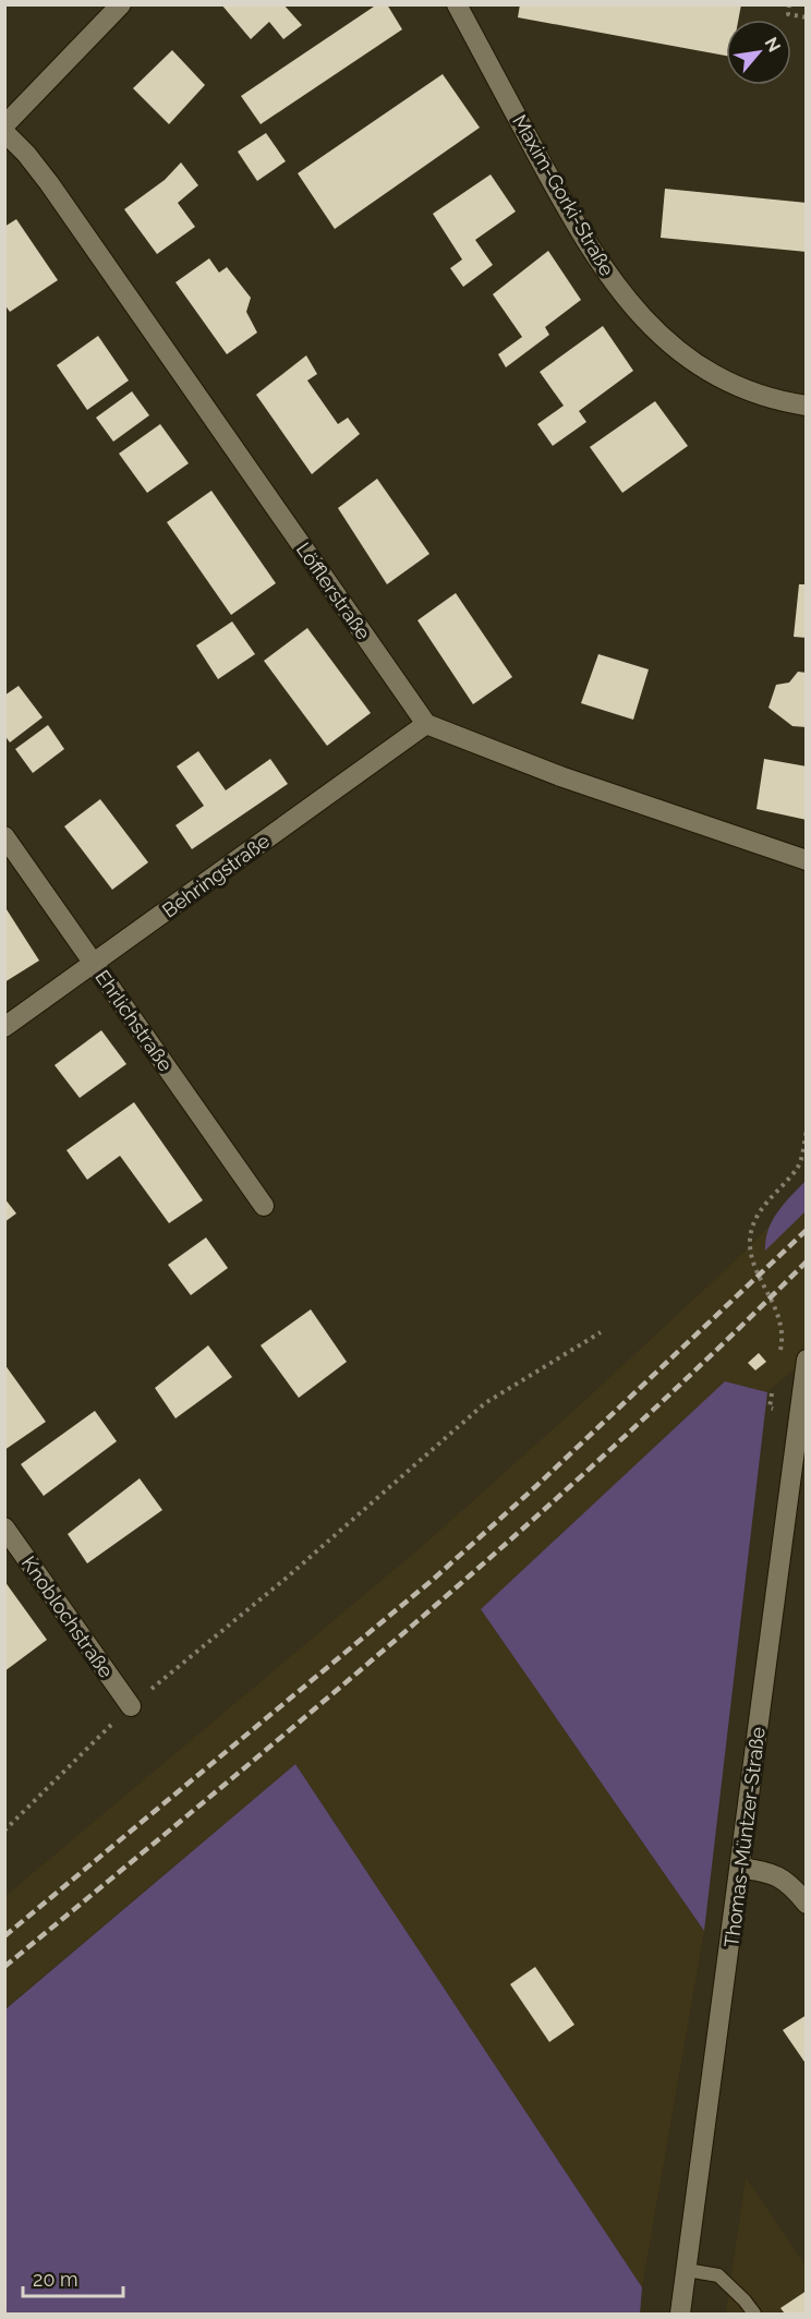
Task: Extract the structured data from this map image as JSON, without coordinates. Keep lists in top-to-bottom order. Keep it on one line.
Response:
{"streets":{"street":["Maxim-Gorki-Straße","Löfflerstraße","Behringstraße","Ehrlichstraße","Knoblochstraße","Thomas-Müntzer-Straße"]},"crossings":[["Löfflerstraße","Behringstraße"],["Behringstraße","Ehrlichstraße"]],"scale_bar":"20 m","north":"top right"}
